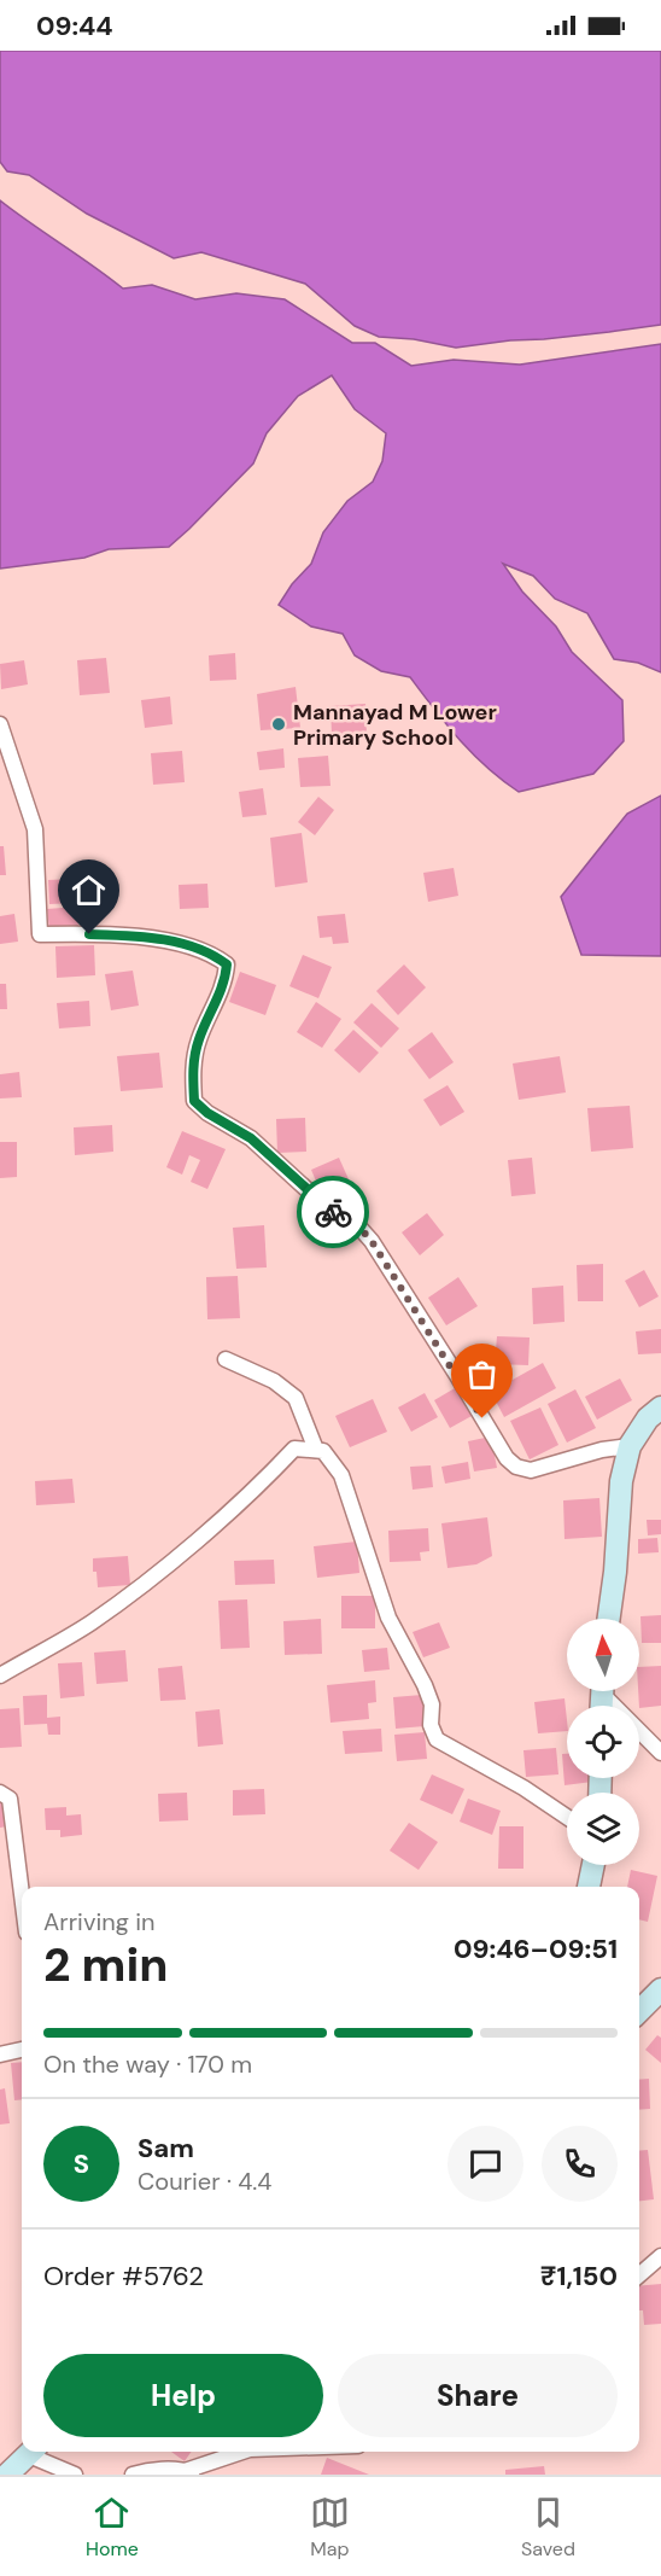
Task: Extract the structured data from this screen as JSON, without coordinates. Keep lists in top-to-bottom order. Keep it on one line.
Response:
{"places":["Mannayad M Lower Primary School"],"north":"top","page":{"status":"09:44","heading":["2 min","Arriving in","09:46–09:51"],"panel":["Sam","Courier · 4.4","Order #5762","₹1,150"],"bar":"On the way · 170 m","round":"S","buttons":["Help","Share"],"tabs":["Home","Map","Saved"]}}
